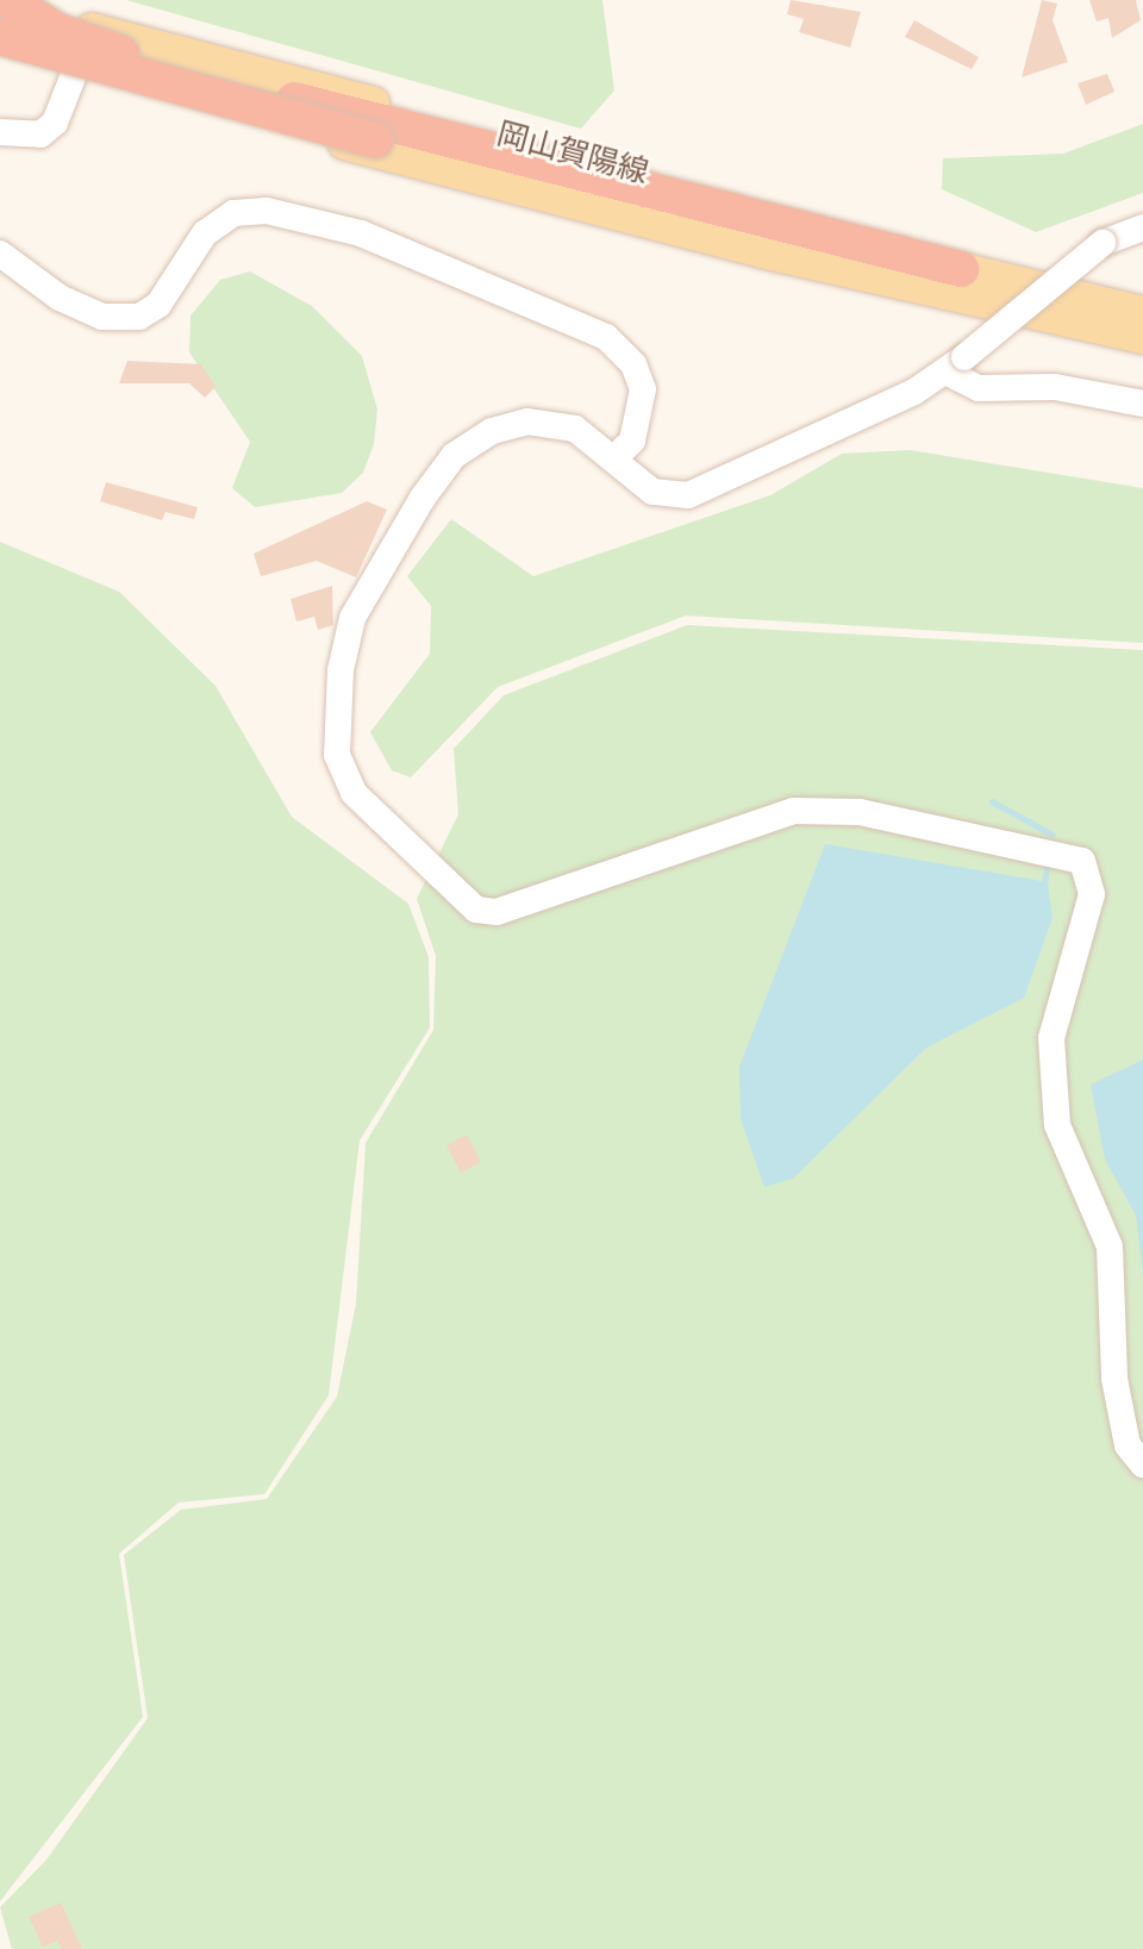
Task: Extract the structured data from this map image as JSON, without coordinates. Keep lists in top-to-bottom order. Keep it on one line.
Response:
{"streets":{"main road":["岡山賀陽線"]}}
